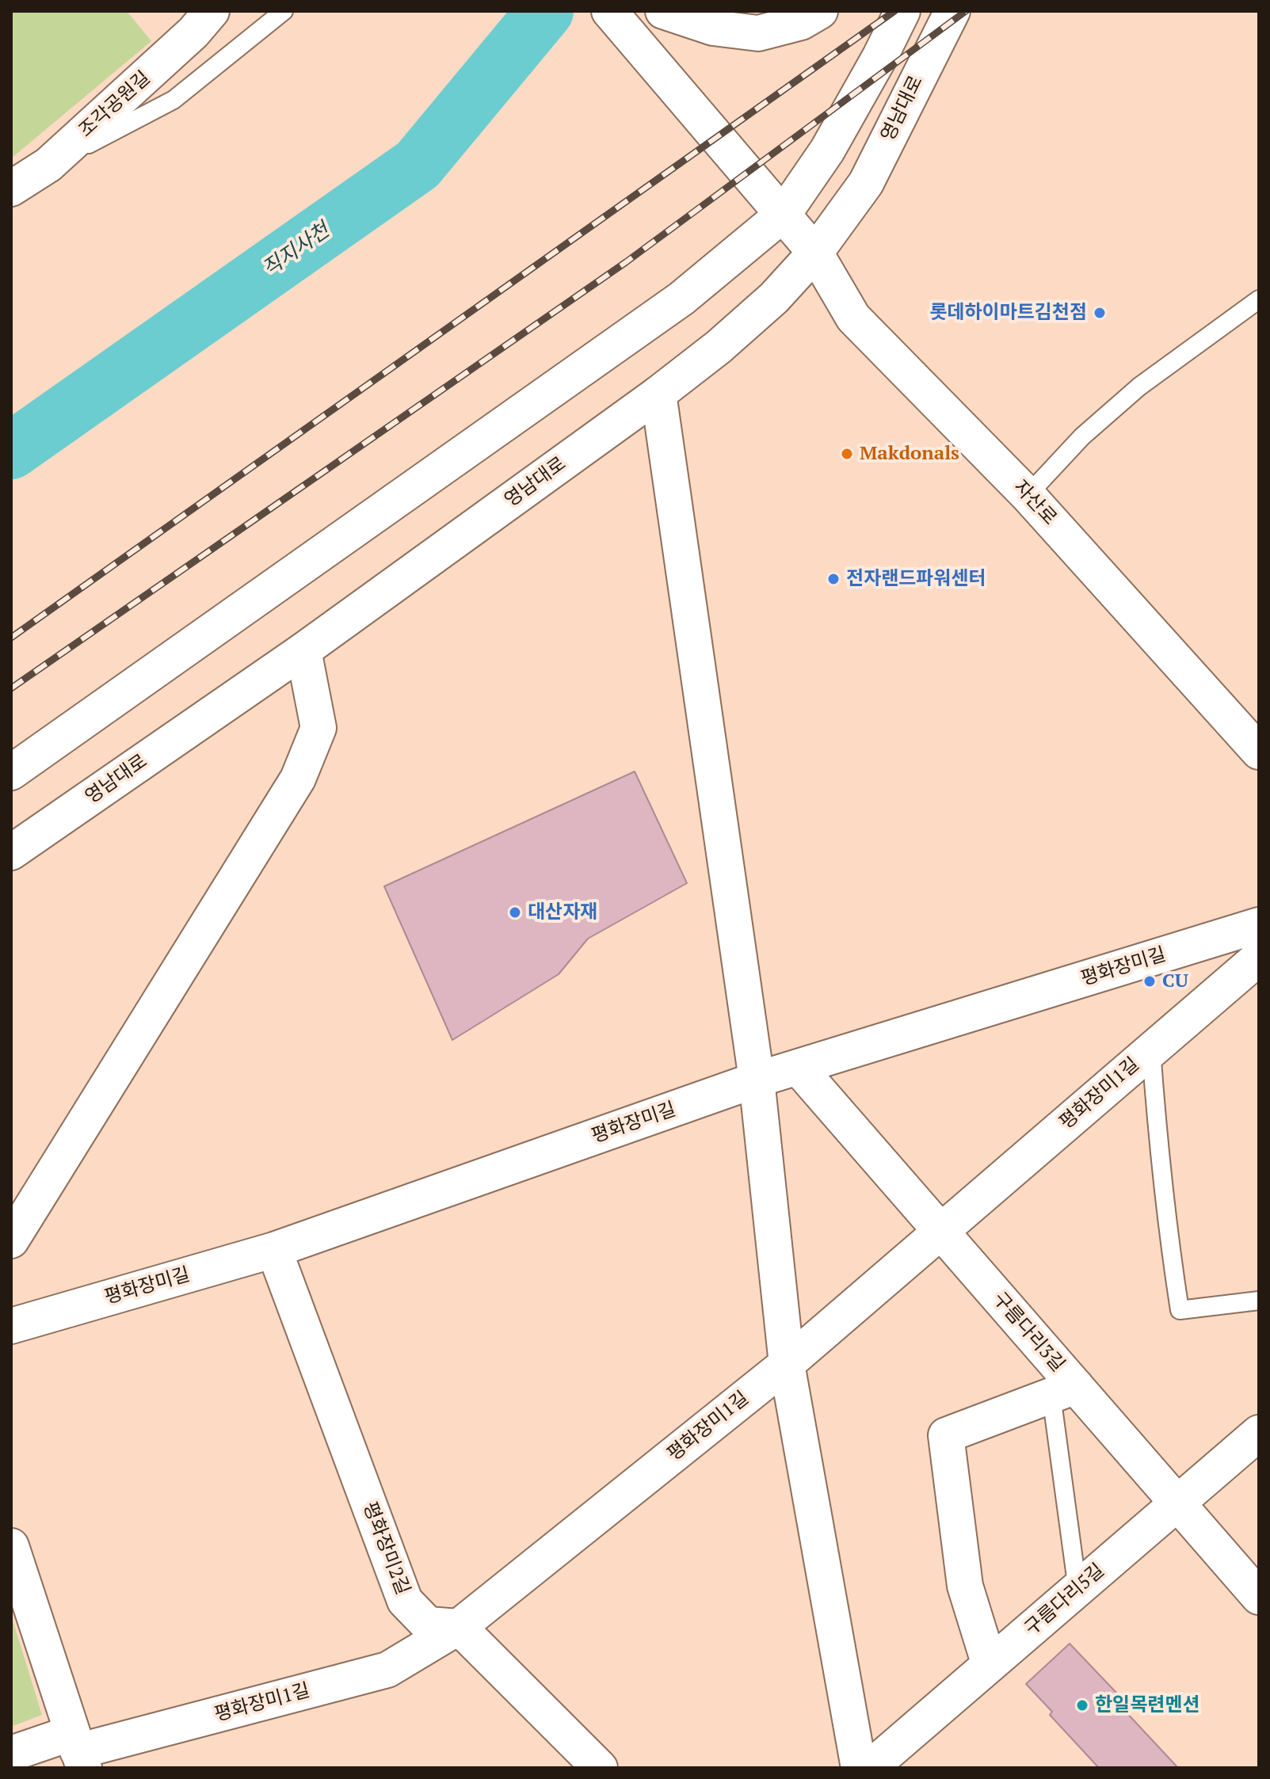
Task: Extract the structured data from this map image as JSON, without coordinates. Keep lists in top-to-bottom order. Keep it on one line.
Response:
{"streets":{"street":["조각공원길","영남대로","자산로","평화장미길","평화장미1길","구름다리3길","평화장미2길","구름다리5길"]},"crossings":[["영남대로","자산로"],["평화장미길","구름다리3길"],["평화장미길","평화장미2길"],["평화장미1길","구름다리3길"],["평화장미1길","평화장미2길"],["구름다리3길","구름다리5길"]],"water":["직지사천"],"places":["롯데하이마트김천점","Makdonals","전자랜드파워센터","대산자재","CU","한일목련멘션"]}
